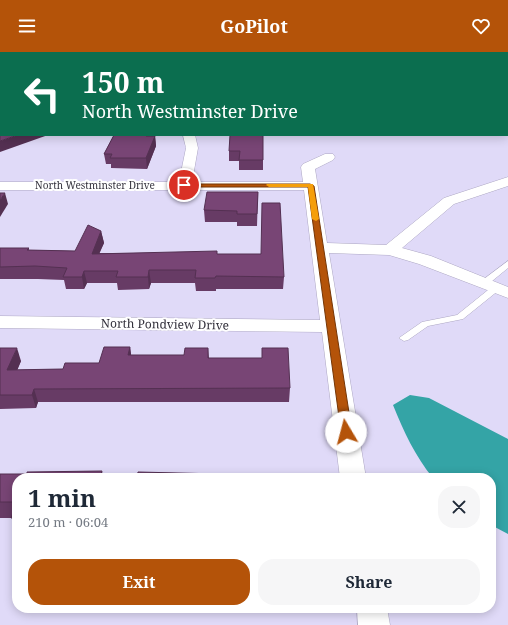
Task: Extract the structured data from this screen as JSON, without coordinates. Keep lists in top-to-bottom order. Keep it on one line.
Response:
{"streets":{"street":["North Westminster Drive","North Pondview Drive"]},"page":{"header":"GoPilot","turn":["150 m","North Westminster Drive"],"heading":["1 min","210 m · 06:04"],"buttons":["Exit","Share"]}}
